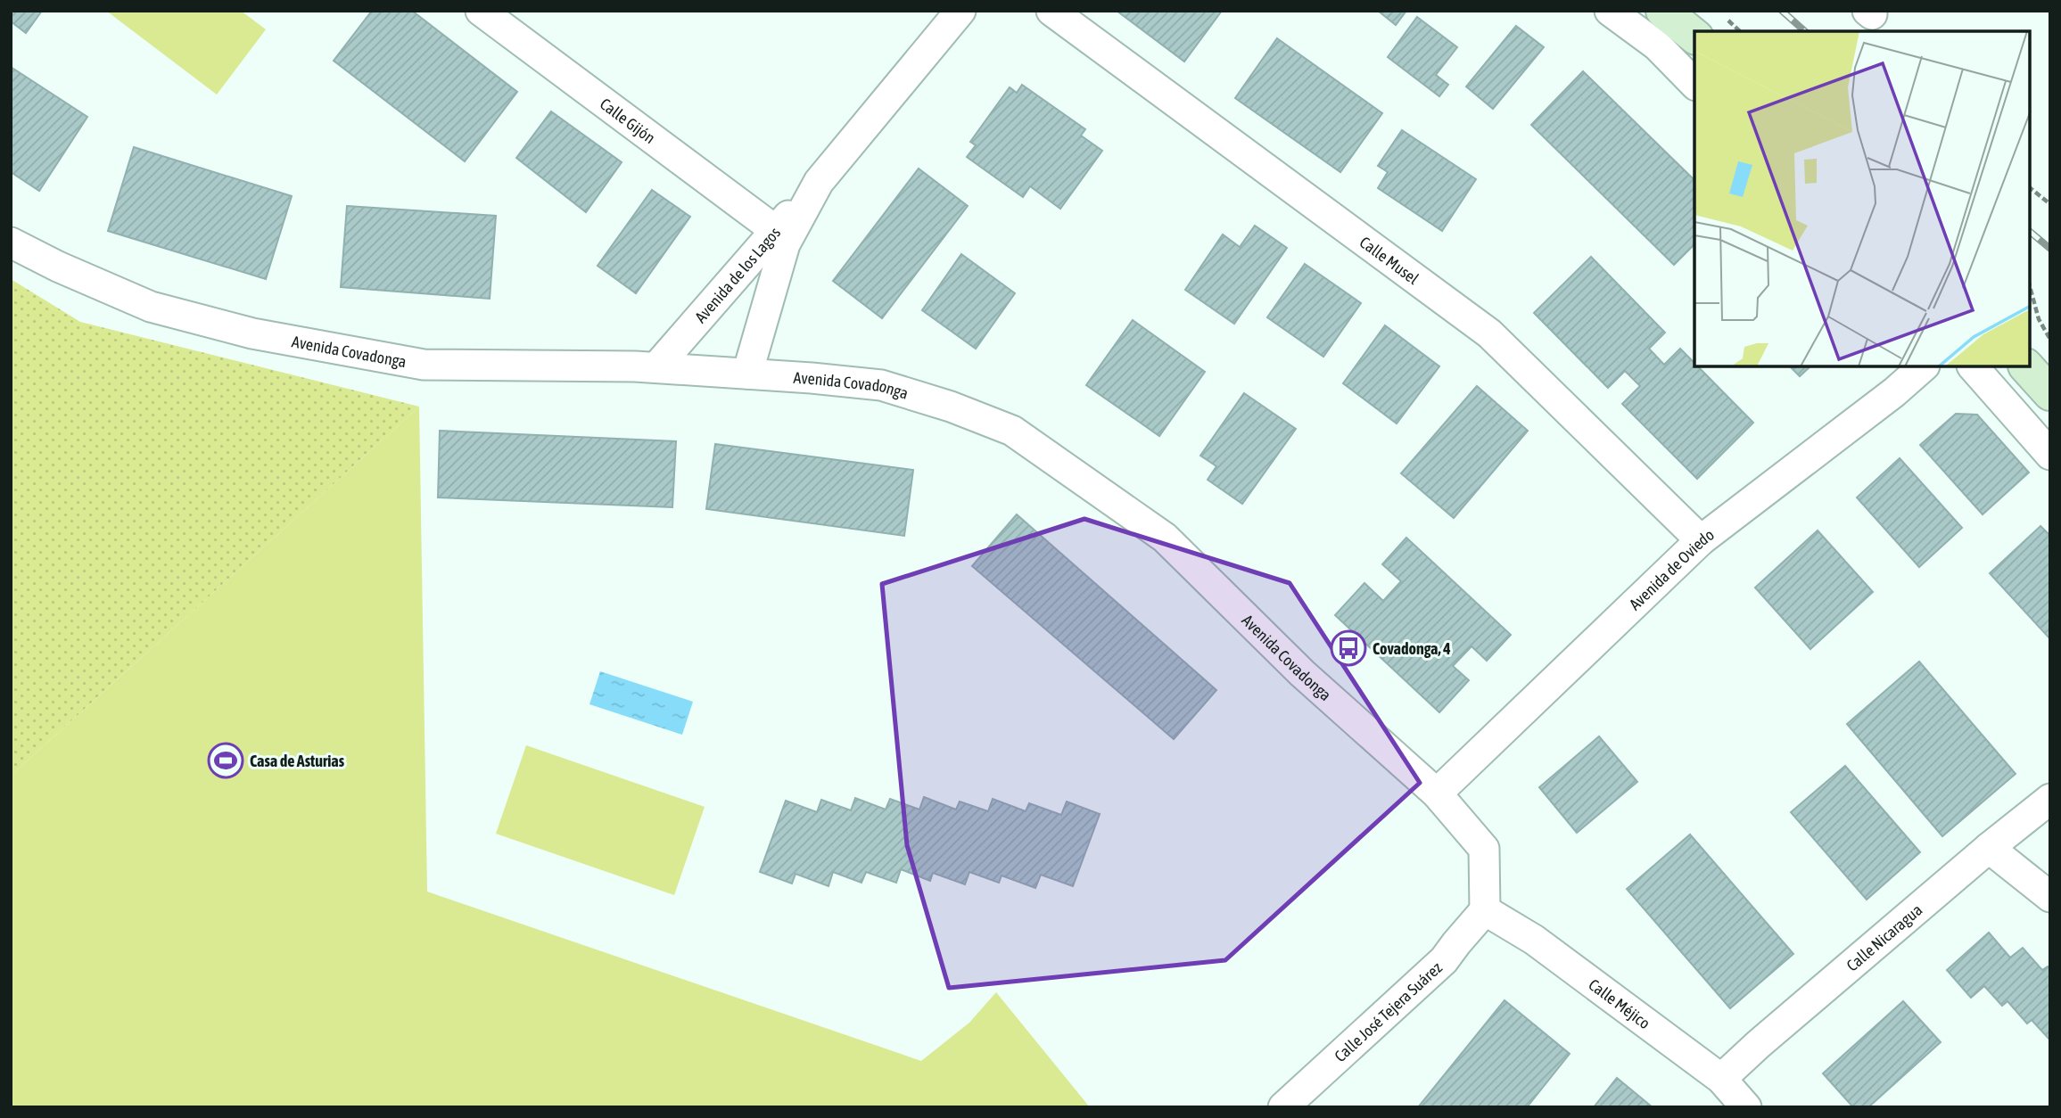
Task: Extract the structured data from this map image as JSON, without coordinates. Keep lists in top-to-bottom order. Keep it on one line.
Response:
{"streets":{"street":["Calle Gijón","Calle Musel","Avenida de los Lagos","Avenida Covadonga","Avenida de Oviedo","Calle Nicaragua","Calle Méjico","Calle José Tejera Suárez"]},"crossings":[["Calle Gijón","Avenida de los Lagos"],["Calle Musel","Avenida de Oviedo"],["Avenida de los Lagos","Avenida Covadonga"],["Avenida Covadonga","Avenida de Oviedo"],["Avenida Covadonga","Calle Méjico"],["Avenida Covadonga","Calle José Tejera Suárez"],["Calle Nicaragua","Calle Méjico"],["Calle Méjico","Calle José Tejera Suárez"]],"places":{"bus stop":["Covadonga, 4"],"sports":["Casa de Asturias"]}}
